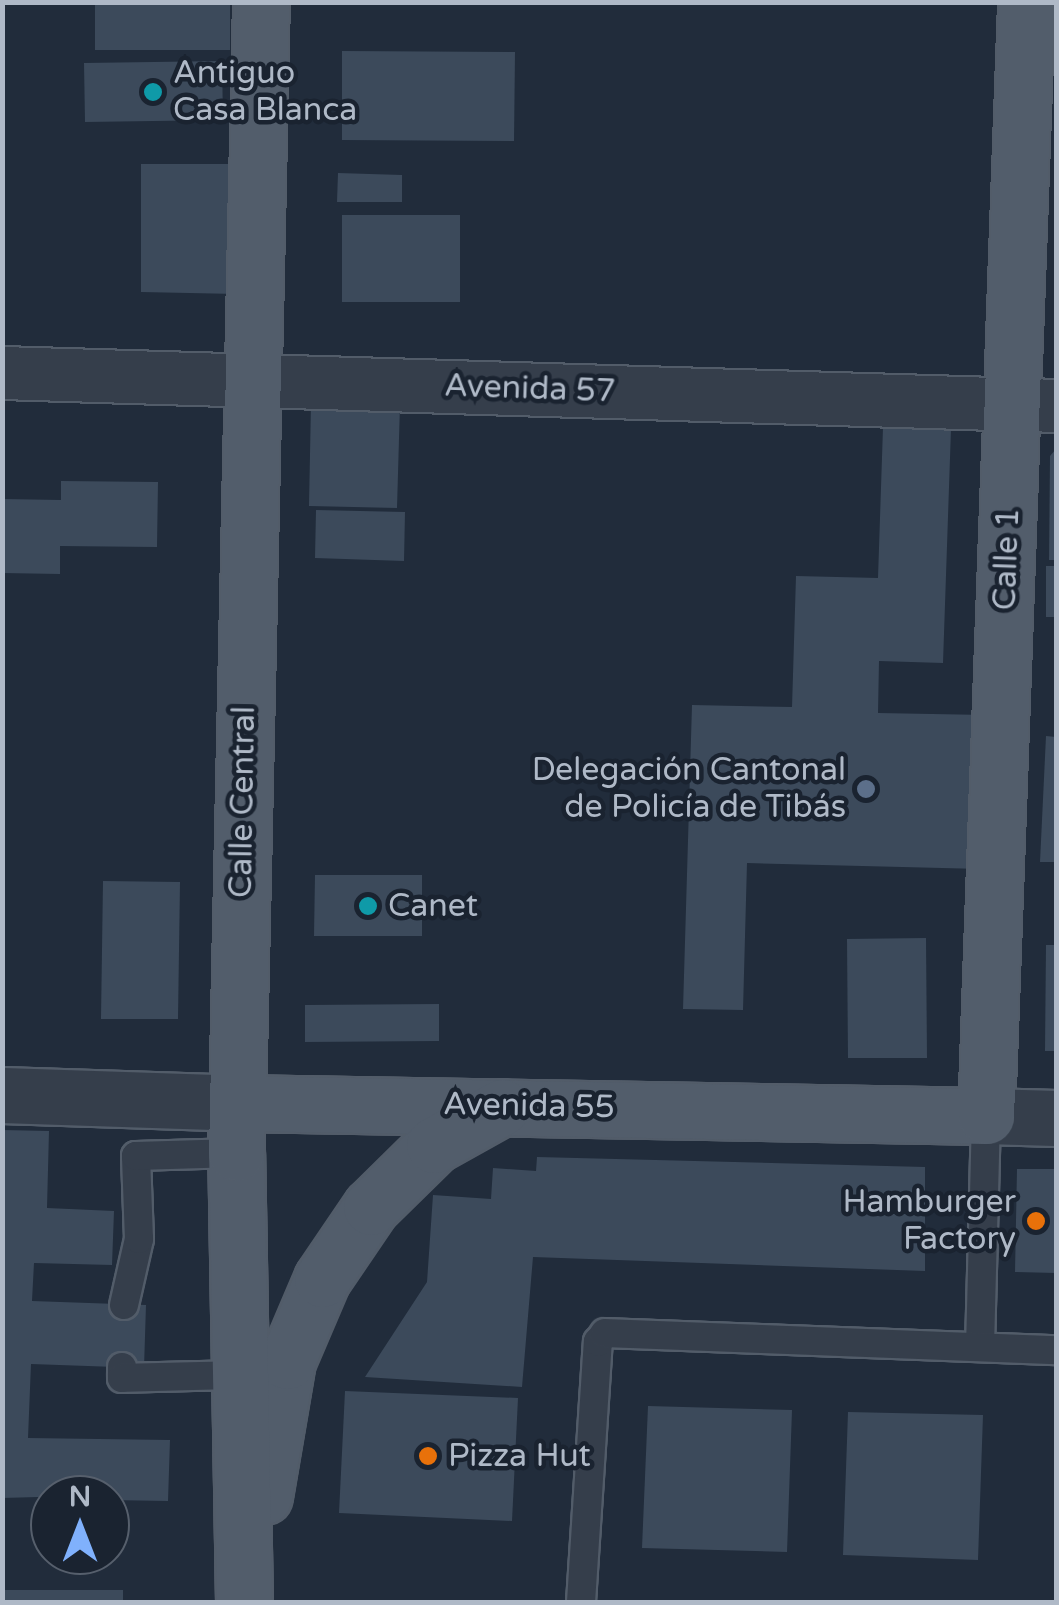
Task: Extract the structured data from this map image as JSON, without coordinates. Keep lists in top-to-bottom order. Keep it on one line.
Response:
{"streets":{"main road":["Calle 1","Calle Central","Avenida 55"],"street":["Avenida 57"]},"crossings":[["Avenida 57","Calle 1"],["Avenida 57","Calle Central"],["Calle 1","Avenida 55"],["Calle Central","Avenida 55"]],"places":["Antiguo Casa Blanca","Delegación Cantonal de Policía de Tibás","Canet","Hamburger Factory","Pizza Hut"],"north":"top"}
